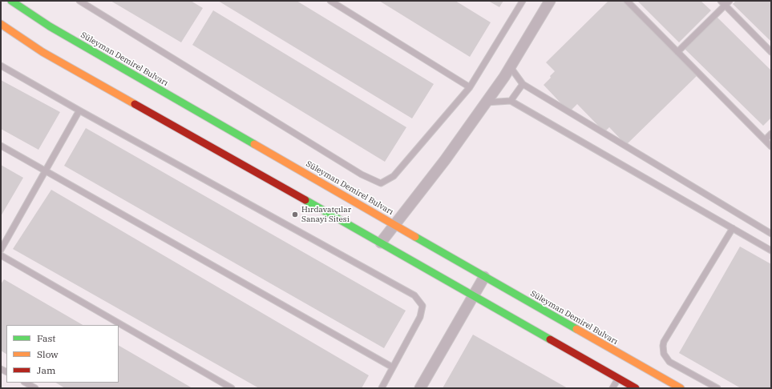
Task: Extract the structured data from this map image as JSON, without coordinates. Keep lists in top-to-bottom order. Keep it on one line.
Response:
{"streets":{"main road":["Süleyman Demirel Bulvarı"]},"places":["Hırdavatçılar Sanayi Sitesi"],"legend":["Fast","Slow","Jam"]}
